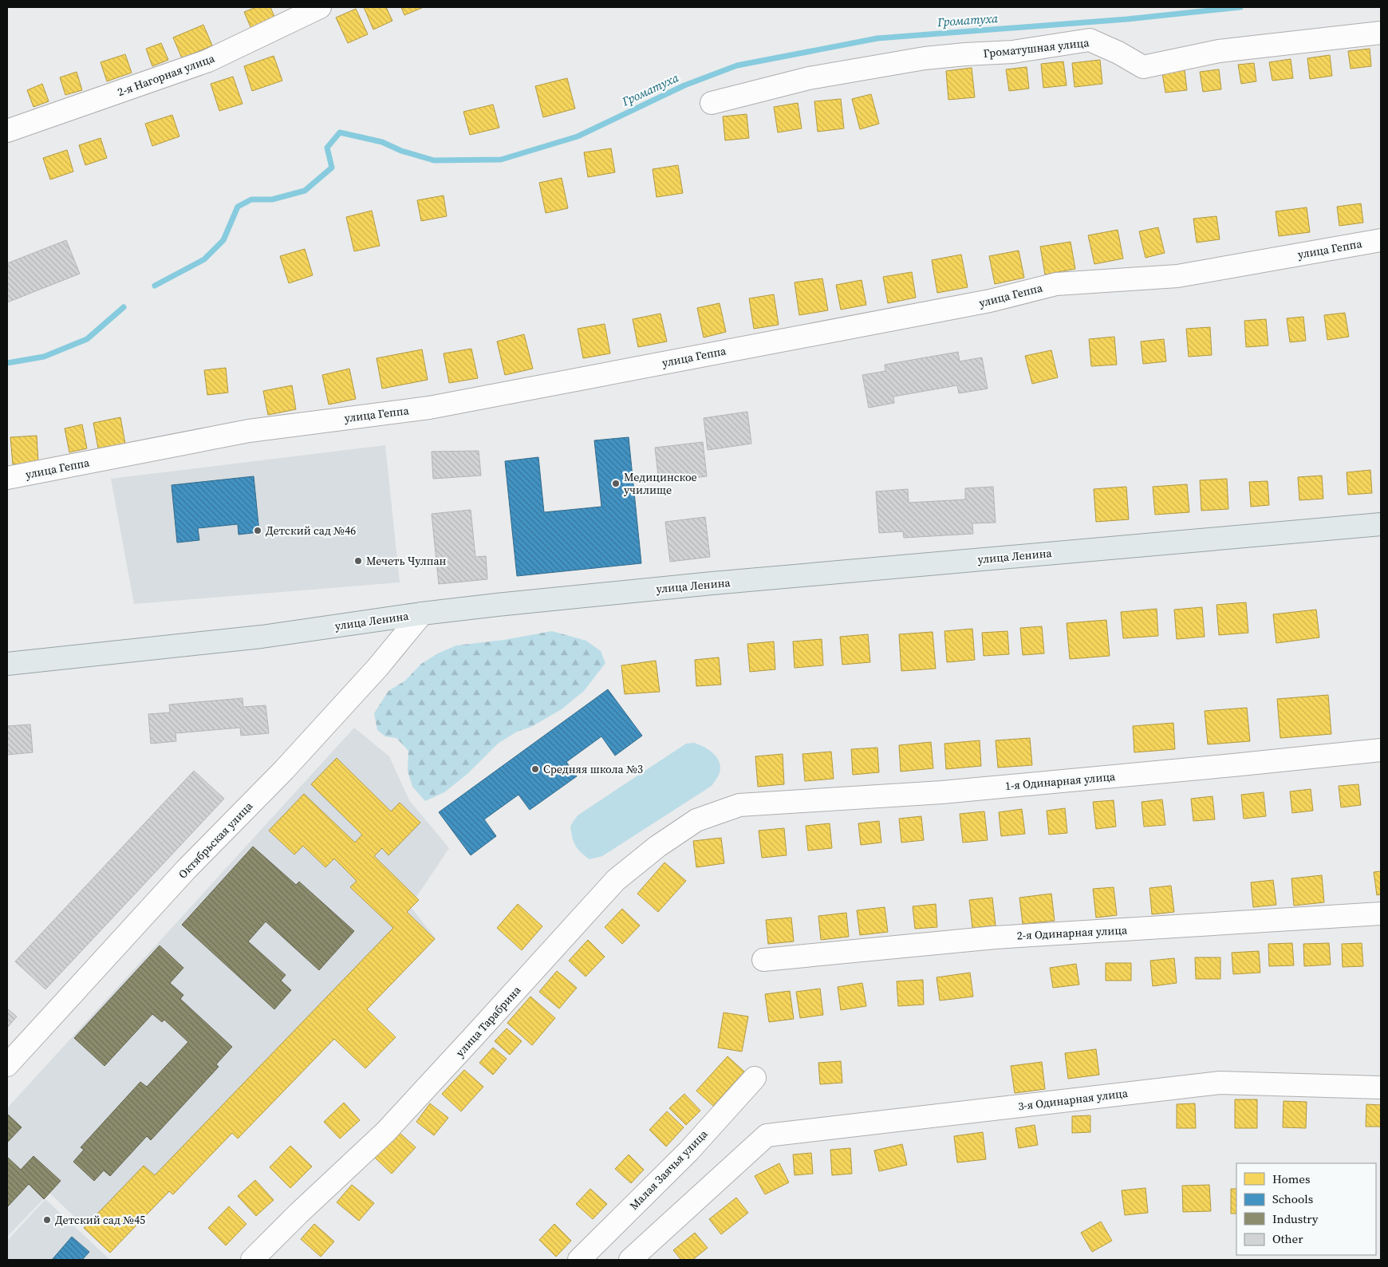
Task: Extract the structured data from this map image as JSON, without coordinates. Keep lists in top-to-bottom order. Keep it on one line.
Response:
{"streets":{"main road":["улица Ленина"],"street":["Громатушная улица","2-я Нагорная улица","улица Геппа","1-я Одинарная улица","Октябрьская улица","2-я Одинарная улица","улица Тарабрина","3-я Одинарная улица","Малая Заячья улица"]},"crossings":[["улица Ленина","Октябрьская улица"],["1-я Одинарная улица","улица Тарабрина"]],"water":["Громатуха"],"places":["Медицинское училище","Детский сад №46","Мечеть Чулпан","Средняя школа №3","Детский сад №45"],"legend":["Homes","Schools","Industry","Other"]}
